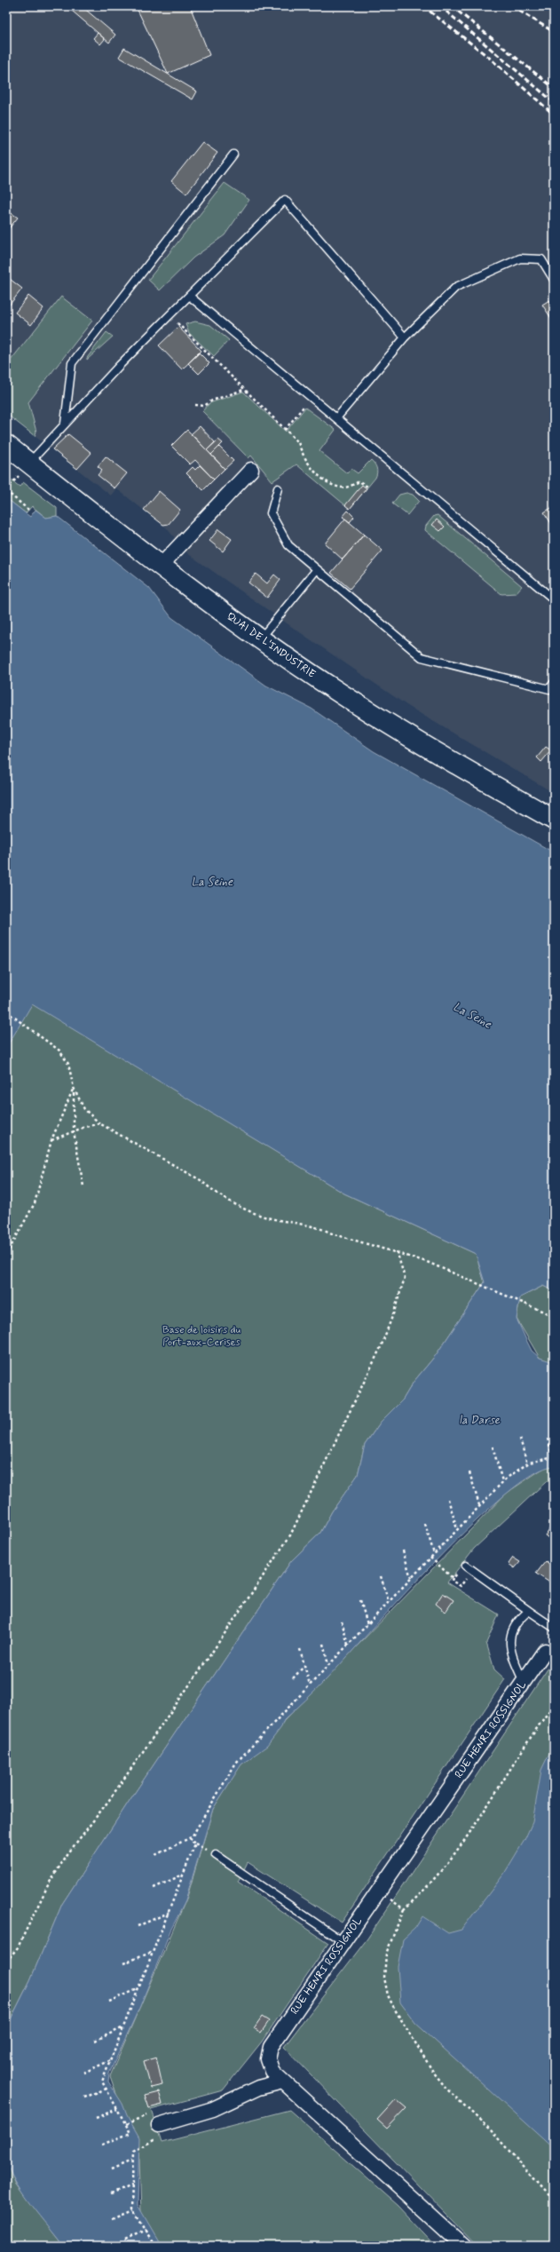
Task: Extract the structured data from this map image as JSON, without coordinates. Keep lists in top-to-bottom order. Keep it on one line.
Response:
{"streets":{"main road":["QUAI DE L'INDUSTRIE"],"street":["RUE HENRI ROSSIGNOL"]},"water":["La Seine","la Darse"],"parks":["Base de loisirs du Port-aux-Cerises"]}
